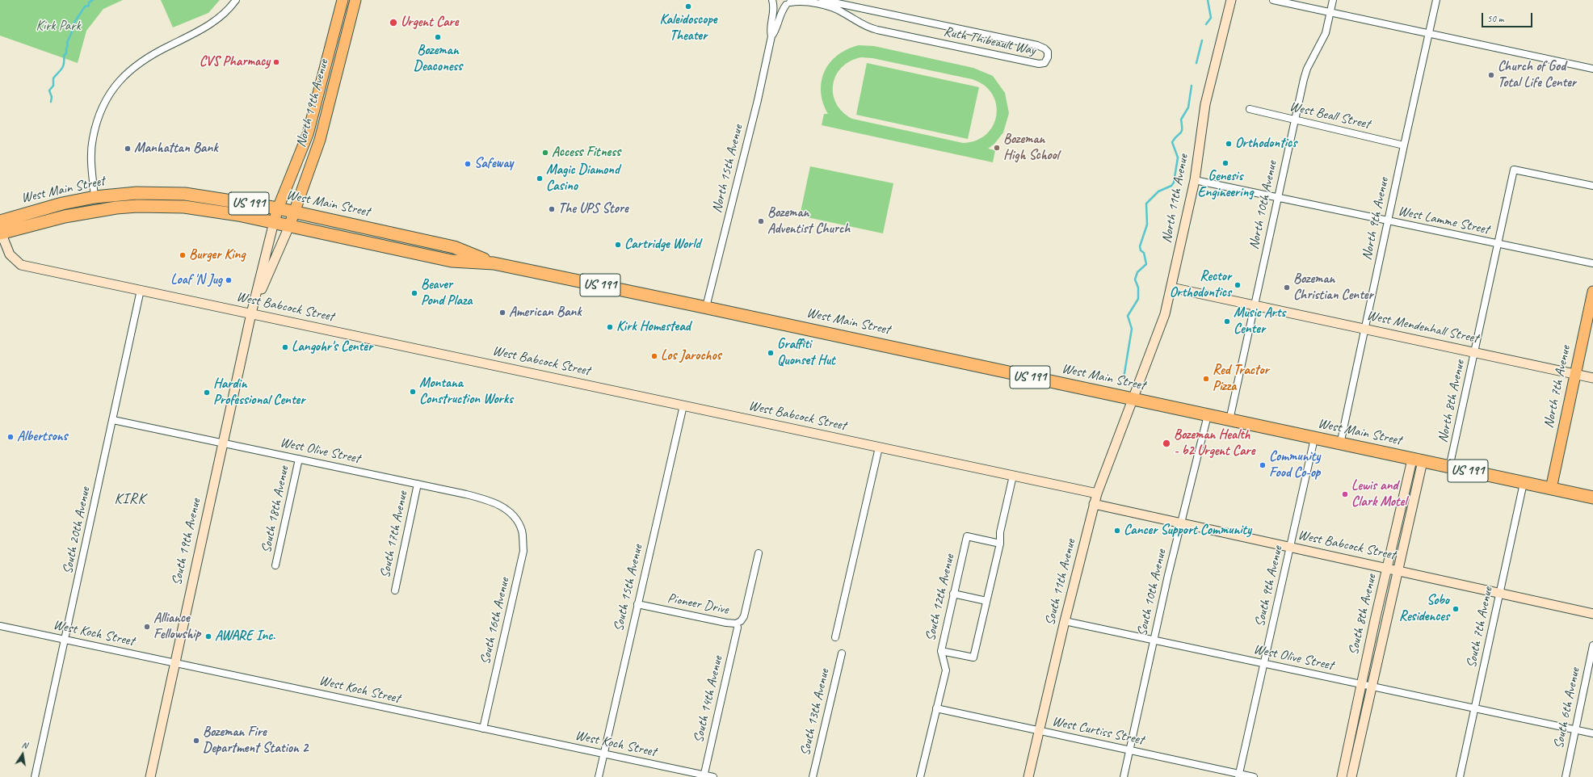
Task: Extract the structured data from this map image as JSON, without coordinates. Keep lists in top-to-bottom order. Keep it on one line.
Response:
{"streets":{"highway":["West Main Street","US 191"],"main road":["North 19th Avenue","North 7th Avenue","South 19th Avenue"],"street":["Ruth Thibeault Way","West Beall Street","North 15th Avenue","North 11th Avenue","North 10th Avenue","North 9th Avenue","West Lamme Street","West Babcock Street","West Mendenhall Street","North 8th Avenue","West Olive Street","South 18th Avenue","South 20th Avenue","South 17th Avenue","South 11th Avenue","South 9th Avenue","South 15th Avenue","South 10th Avenue","South 12th Avenue","Pioneer Drive","South 8th Avenue","South 16th Avenue","South 7th Avenue","West Koch Street","South 14th Avenue","South 6th Avenue","South 13th Avenue","West Curtiss Street"]},"crossings":[["Ruth Thibeault Way","North 15th Avenue"],["North 19th Avenue","West Main Street"],["North 19th Avenue","South 19th Avenue"],["West Beall Street","North 10th Avenue"],["West Beall Street","North 9th Avenue"],["North 15th Avenue","West Main Street"],["West Main Street","North 11th Avenue"],["West Main Street","North 10th Avenue"],["West Main Street","North 9th Avenue"],["West Main Street","West Babcock Street"],["West Main Street","North 7th Avenue"],["West Main Street","North 8th Avenue"],["West Main Street","South 19th Avenue"],["West Main Street","South 11th Avenue"],["West Main Street","South 9th Avenue"],["West Main Street","South 10th Avenue"],["West Main Street","South 8th Avenue"],["West Main Street","South 7th Avenue"],["North 11th Avenue","West Lamme Street"],["North 11th Avenue","West Mendenhall Street"],["North 11th Avenue","South 11th Avenue"],["North 10th Avenue","West Lamme Street"],["North 10th Avenue","West Mendenhall Street"],["North 9th Avenue","West Lamme Street"],["North 9th Avenue","West Mendenhall Street"],["West Lamme Street","North 8th Avenue"],["West Babcock Street","South 20th Avenue"],["West Babcock Street","South 19th Avenue"],["West Babcock Street","South 11th Avenue"],["West Babcock Street","South 9th Avenue"],["West Babcock Street","South 15th Avenue"],["West Babcock Street","South 10th Avenue"],["West Babcock Street","South 8th Avenue"],["West Babcock Street","South 7th Avenue"],["West Mendenhall Street","North 7th Avenue"],["West Mendenhall Street","North 8th Avenue"],["West Olive Street","South 18th Avenue"],["West Olive Street","South 20th Avenue"],["West Olive Street","South 17th Avenue"],["West Olive Street","South 19th Avenue"],["West Olive Street","South 11th Avenue"],["West Olive Street","South 9th Avenue"],["West Olive Street","South 10th Avenue"],["West Olive Street","South 8th Avenue"],["West Olive Street","South 16th Avenue"],["West Olive Street","South 7th Avenue"],["West Olive Street","South 6th Avenue"],["South 20th Avenue","West Koch Street"],["South 19th Avenue","West Koch Street"],["South 11th Avenue","West Curtiss Street"],["South 9th Avenue","West Curtiss Street"],["South 15th Avenue","Pioneer Drive"],["South 15th Avenue","West Koch Street"],["South 10th Avenue","West Curtiss Street"],["South 12th Avenue","West Curtiss Street"],["South 16th Avenue","West Koch Street"],["West Koch Street","South 14th Avenue"]],"districts":["KIRK"],"parks":["Kirk Park"],"places":["Kaleidoscope Theater","Urgent Care","Bozeman Deaconess","CVS Pharmacy","Church of God Total Life Center","Orthodontics","Bozeman High School","Manhattan Bank","Access Fitness","Genesis Engineering","Safeway","Magic Diamond Casino","The UPS Store","Bozeman Adventist Church","Cartridge World","Burger King","Loaf 'N Jug","Rector Orthodontics","Bozeman Christian Center","Beaver Pond Plaza","American Bank","Music Arts Center","Kirk Homestead","Langohr's Center","Graffiti Quonset Hut","Los Jarochos","Red Tractor Pizza","Montana Construction Works","Hardin Professional Center","Albertsons","Bozeman Health - b2 Urgent Care","Community Food Co-op","Lewis and Clark Motel","Cancer Support Community","Sobo Residences","Alliance Fellowship","AWARE Inc.","Bozeman Fire Department Station 2"],"scale_bar":"50 m","north":"top"}
